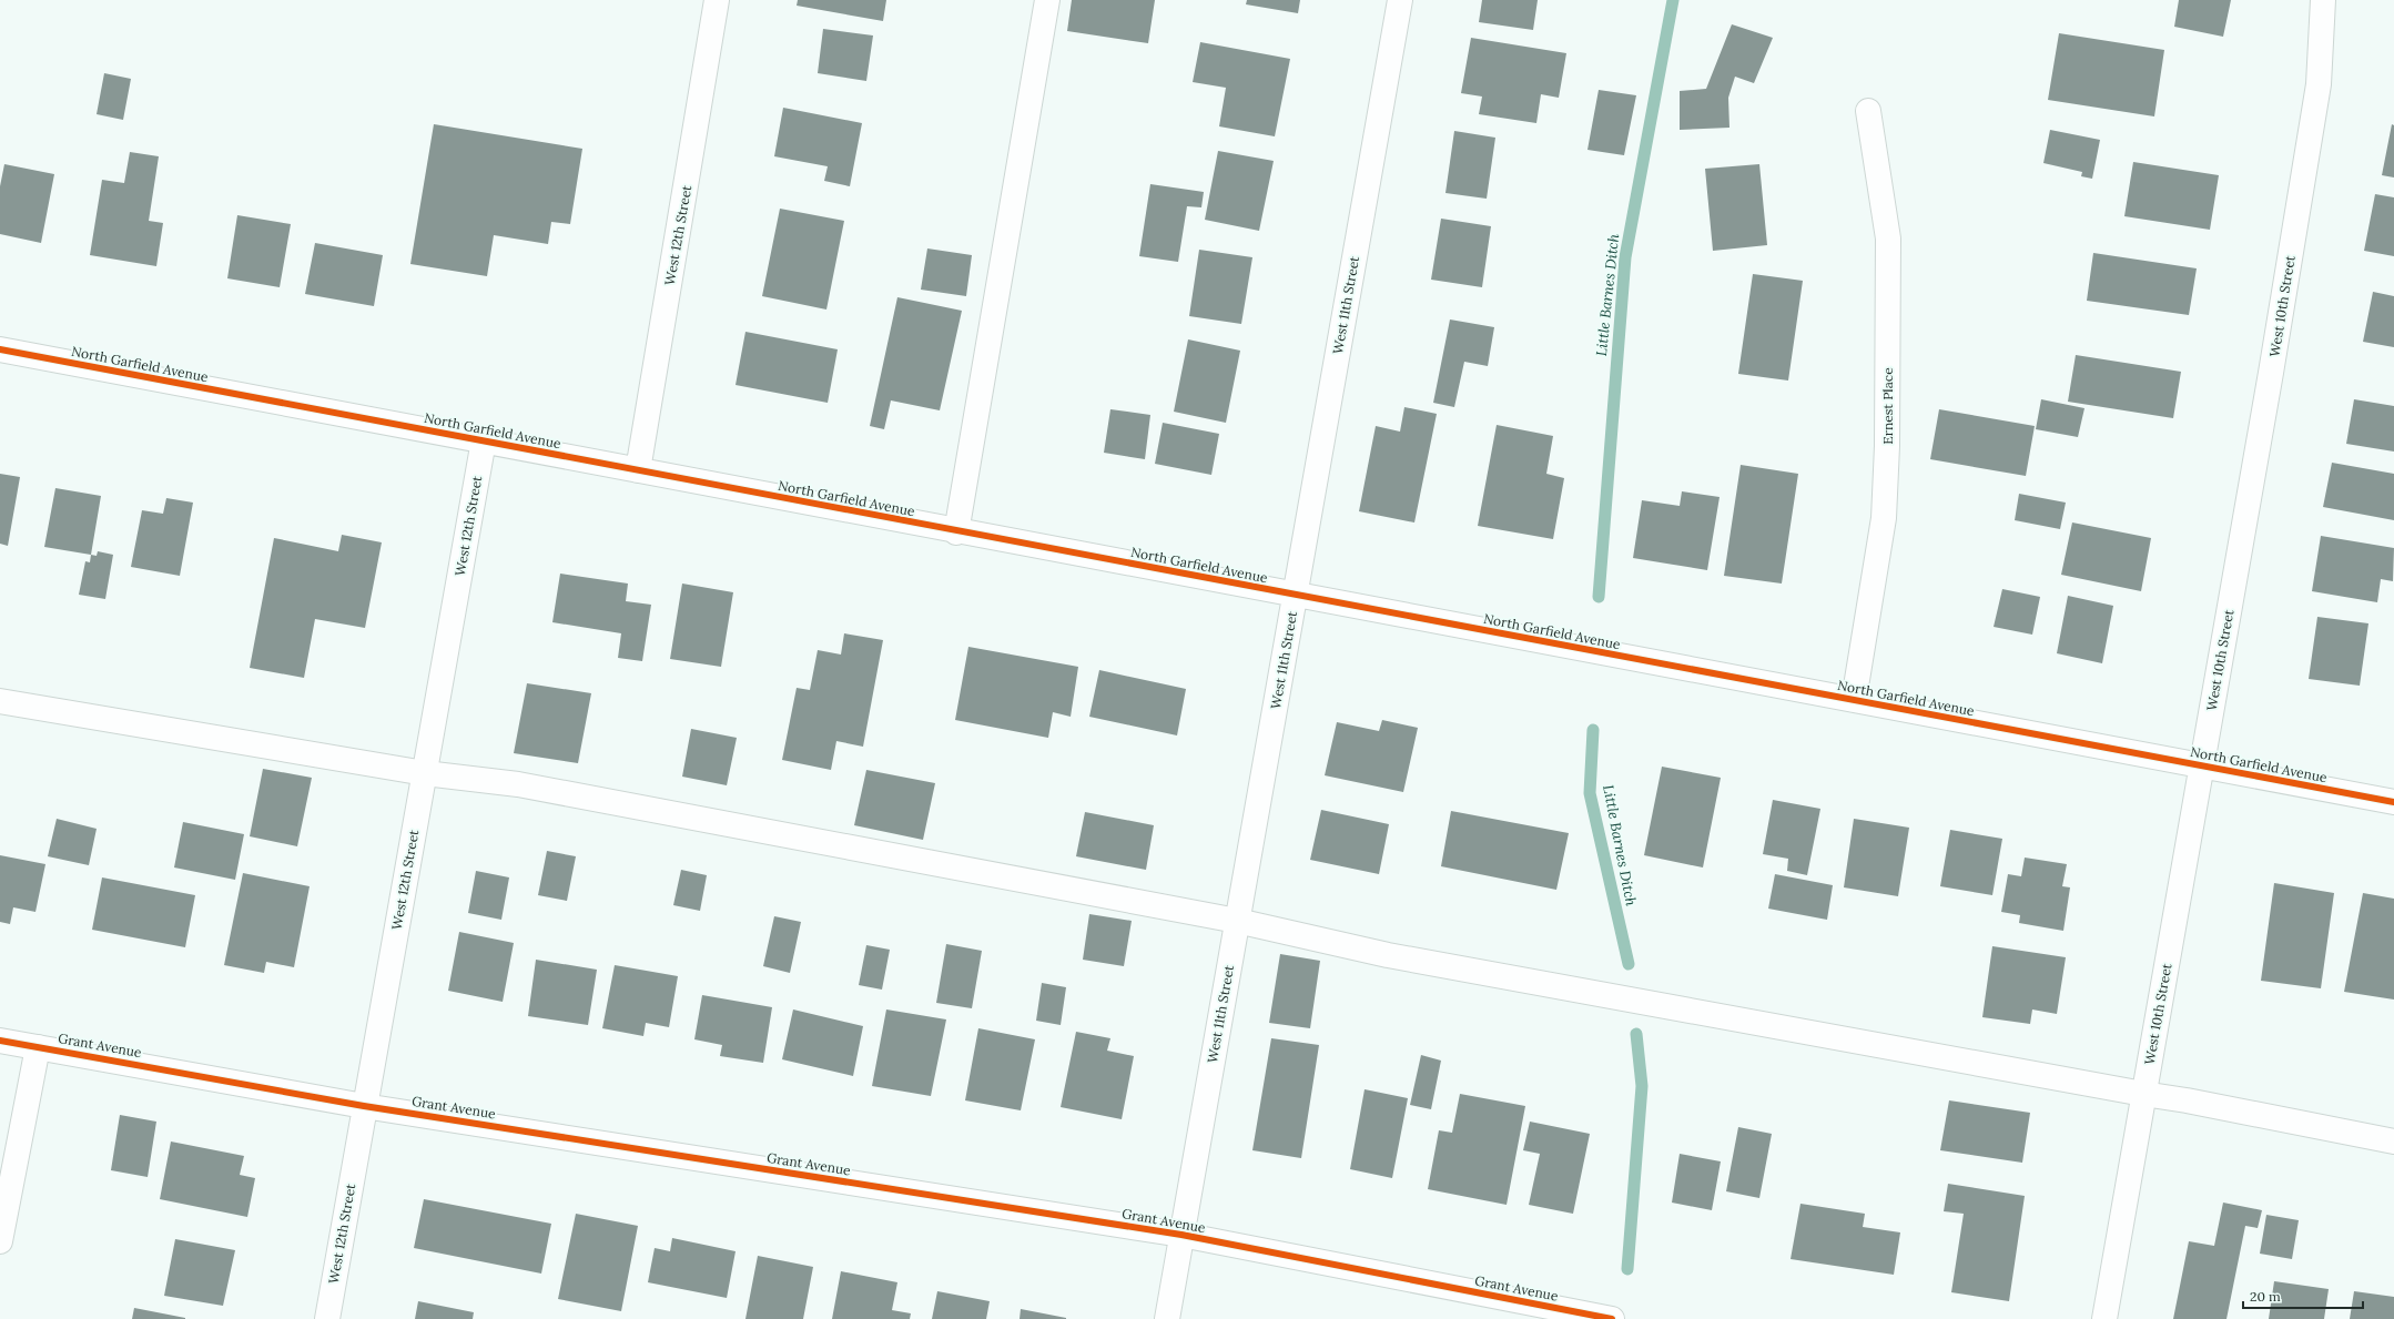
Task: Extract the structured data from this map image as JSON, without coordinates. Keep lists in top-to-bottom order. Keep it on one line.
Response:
{"streets":{"street":["West 12th Street","West 11th Street","West 10th Street","North Garfield Avenue","Ernest Place","Grant Avenue"]},"crossings":[["West 12th Street","North Garfield Avenue"],["West 12th Street","Grant Avenue"],["West 11th Street","North Garfield Avenue"],["West 11th Street","Grant Avenue"],["West 10th Street","North Garfield Avenue"],["North Garfield Avenue","Ernest Place"]],"water":["Little Barnes Ditch"],"scale_bar":"20 m"}
